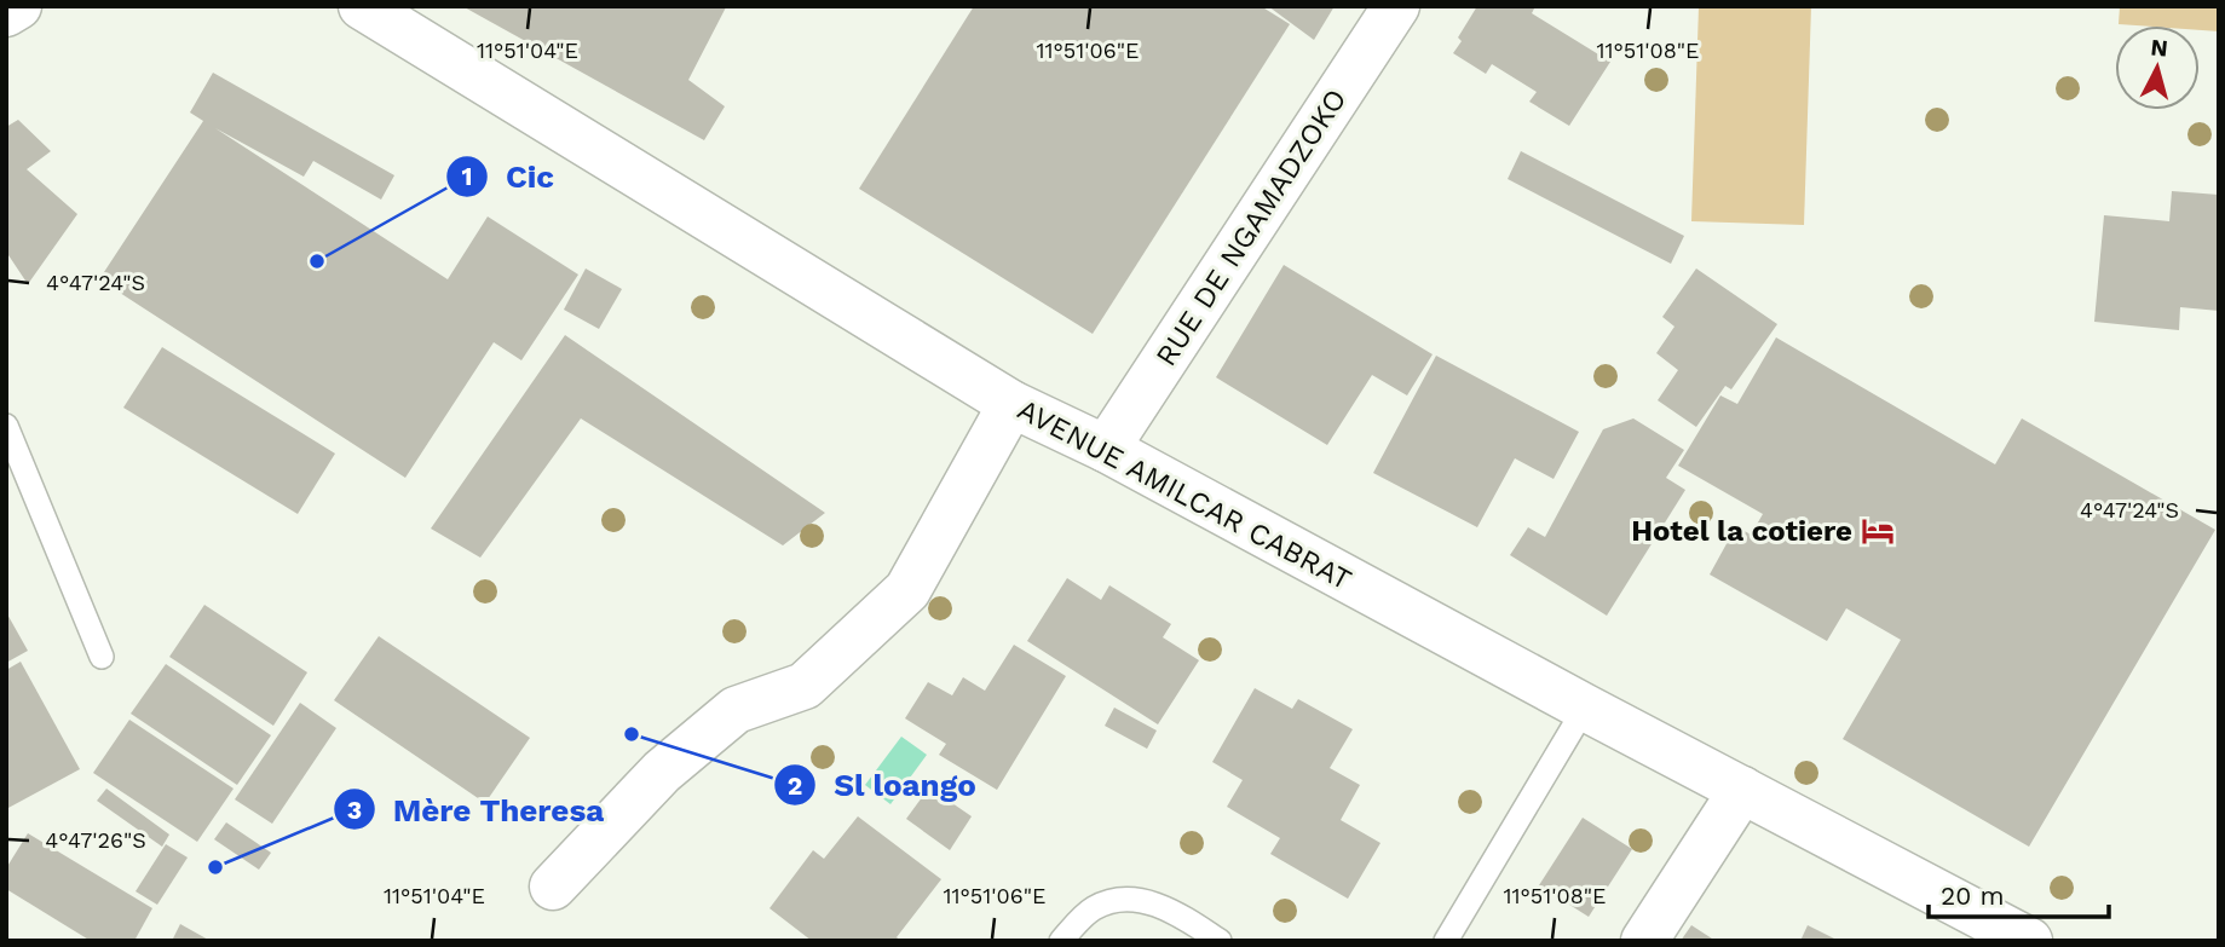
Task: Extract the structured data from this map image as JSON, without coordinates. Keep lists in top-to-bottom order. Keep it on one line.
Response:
{"streets":{"street":["RUE DE NGAMADZOKO","AVENUE AMILCAR CABRAT"]},"crossings":[["RUE DE NGAMADZOKO","AVENUE AMILCAR CABRAT"]],"places":{"other":["Cic","Sl loango","Mère Theresa"],"hotel":["Hotel la cotiere"]},"scale_bar":"20 m","north":"top","coordinates":["11°51'04\"E","11°51'06\"E","11°51'08\"E","4°47'24\"S","4°47'26\"S"]}
